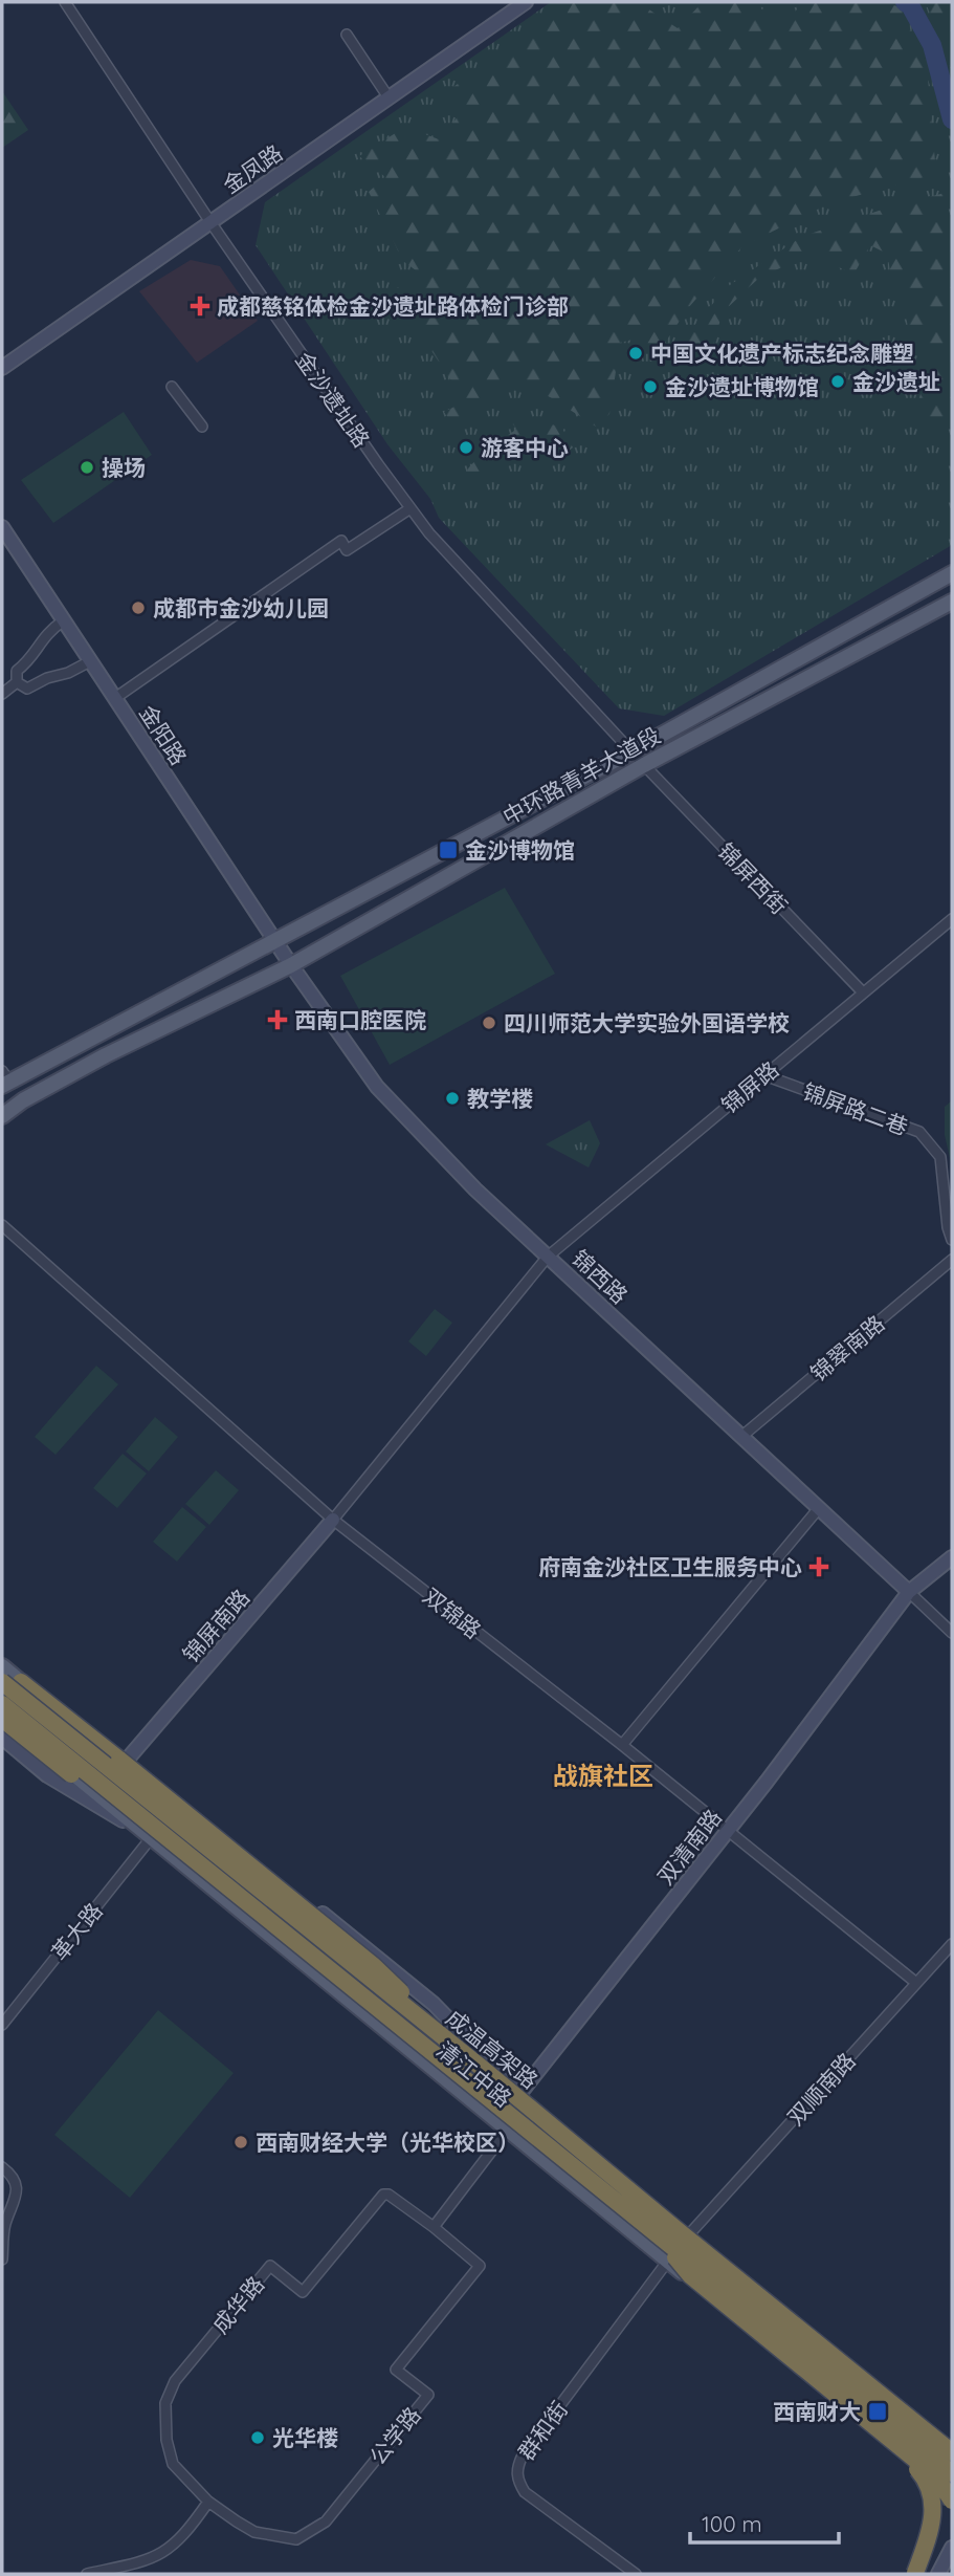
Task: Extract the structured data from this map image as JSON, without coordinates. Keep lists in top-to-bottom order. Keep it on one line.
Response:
{"streets":{"highway":["成温高架路"],"main road":["中环路青羊大道段","清江中路"],"street":["金凤路","金沙遗址路","金阳路","锦屏西街","锦屏路","锦屏路二巷","锦西路","锦翠南路","双锦路","锦屏南路","双清南路","革大路","双顺南路","成华路","群和街","公学路"]},"crossings":[["金凤路","金沙遗址路"],["金沙遗址路","中环路青羊大道段"],["金沙遗址路","锦屏西街"],["金阳路","中环路青羊大道段"],["金阳路","锦西路"],["中环路青羊大道段","锦屏西街"],["中环路青羊大道段","锦西路"],["锦屏西街","锦屏路"],["锦屏路","锦屏路二巷"],["锦屏路","锦西路"],["锦屏路","双锦路"],["锦屏路","锦屏南路"],["锦西路","锦翠南路"],["锦西路","双清南路"],["双锦路","锦屏南路"],["双锦路","双清南路"],["双锦路","双顺南路"],["锦屏南路","清江中路"],["双清南路","清江中路"],["革大路","成温高架路"],["革大路","清江中路"],["成温高架路","清江中路"],["清江中路","双顺南路"],["清江中路","群和街"],["成华路","公学路"]],"districts":["战旗社区"],"places":{"health":["成都慈铭体检金沙遗址路体检门诊部","西南口腔医院","府南金沙社区卫生服务中心"],"other":["中国文化遗产标志纪念雕塑","金沙遗址","金沙遗址博物馆","游客中心","操场","成都市金沙幼儿园","四川师范大学实验外国语学校","教学楼","西南财经大学（光华校区）","光华楼"],"transit":["金沙博物馆","西南财大"]},"scale_bar":"100 m"}
